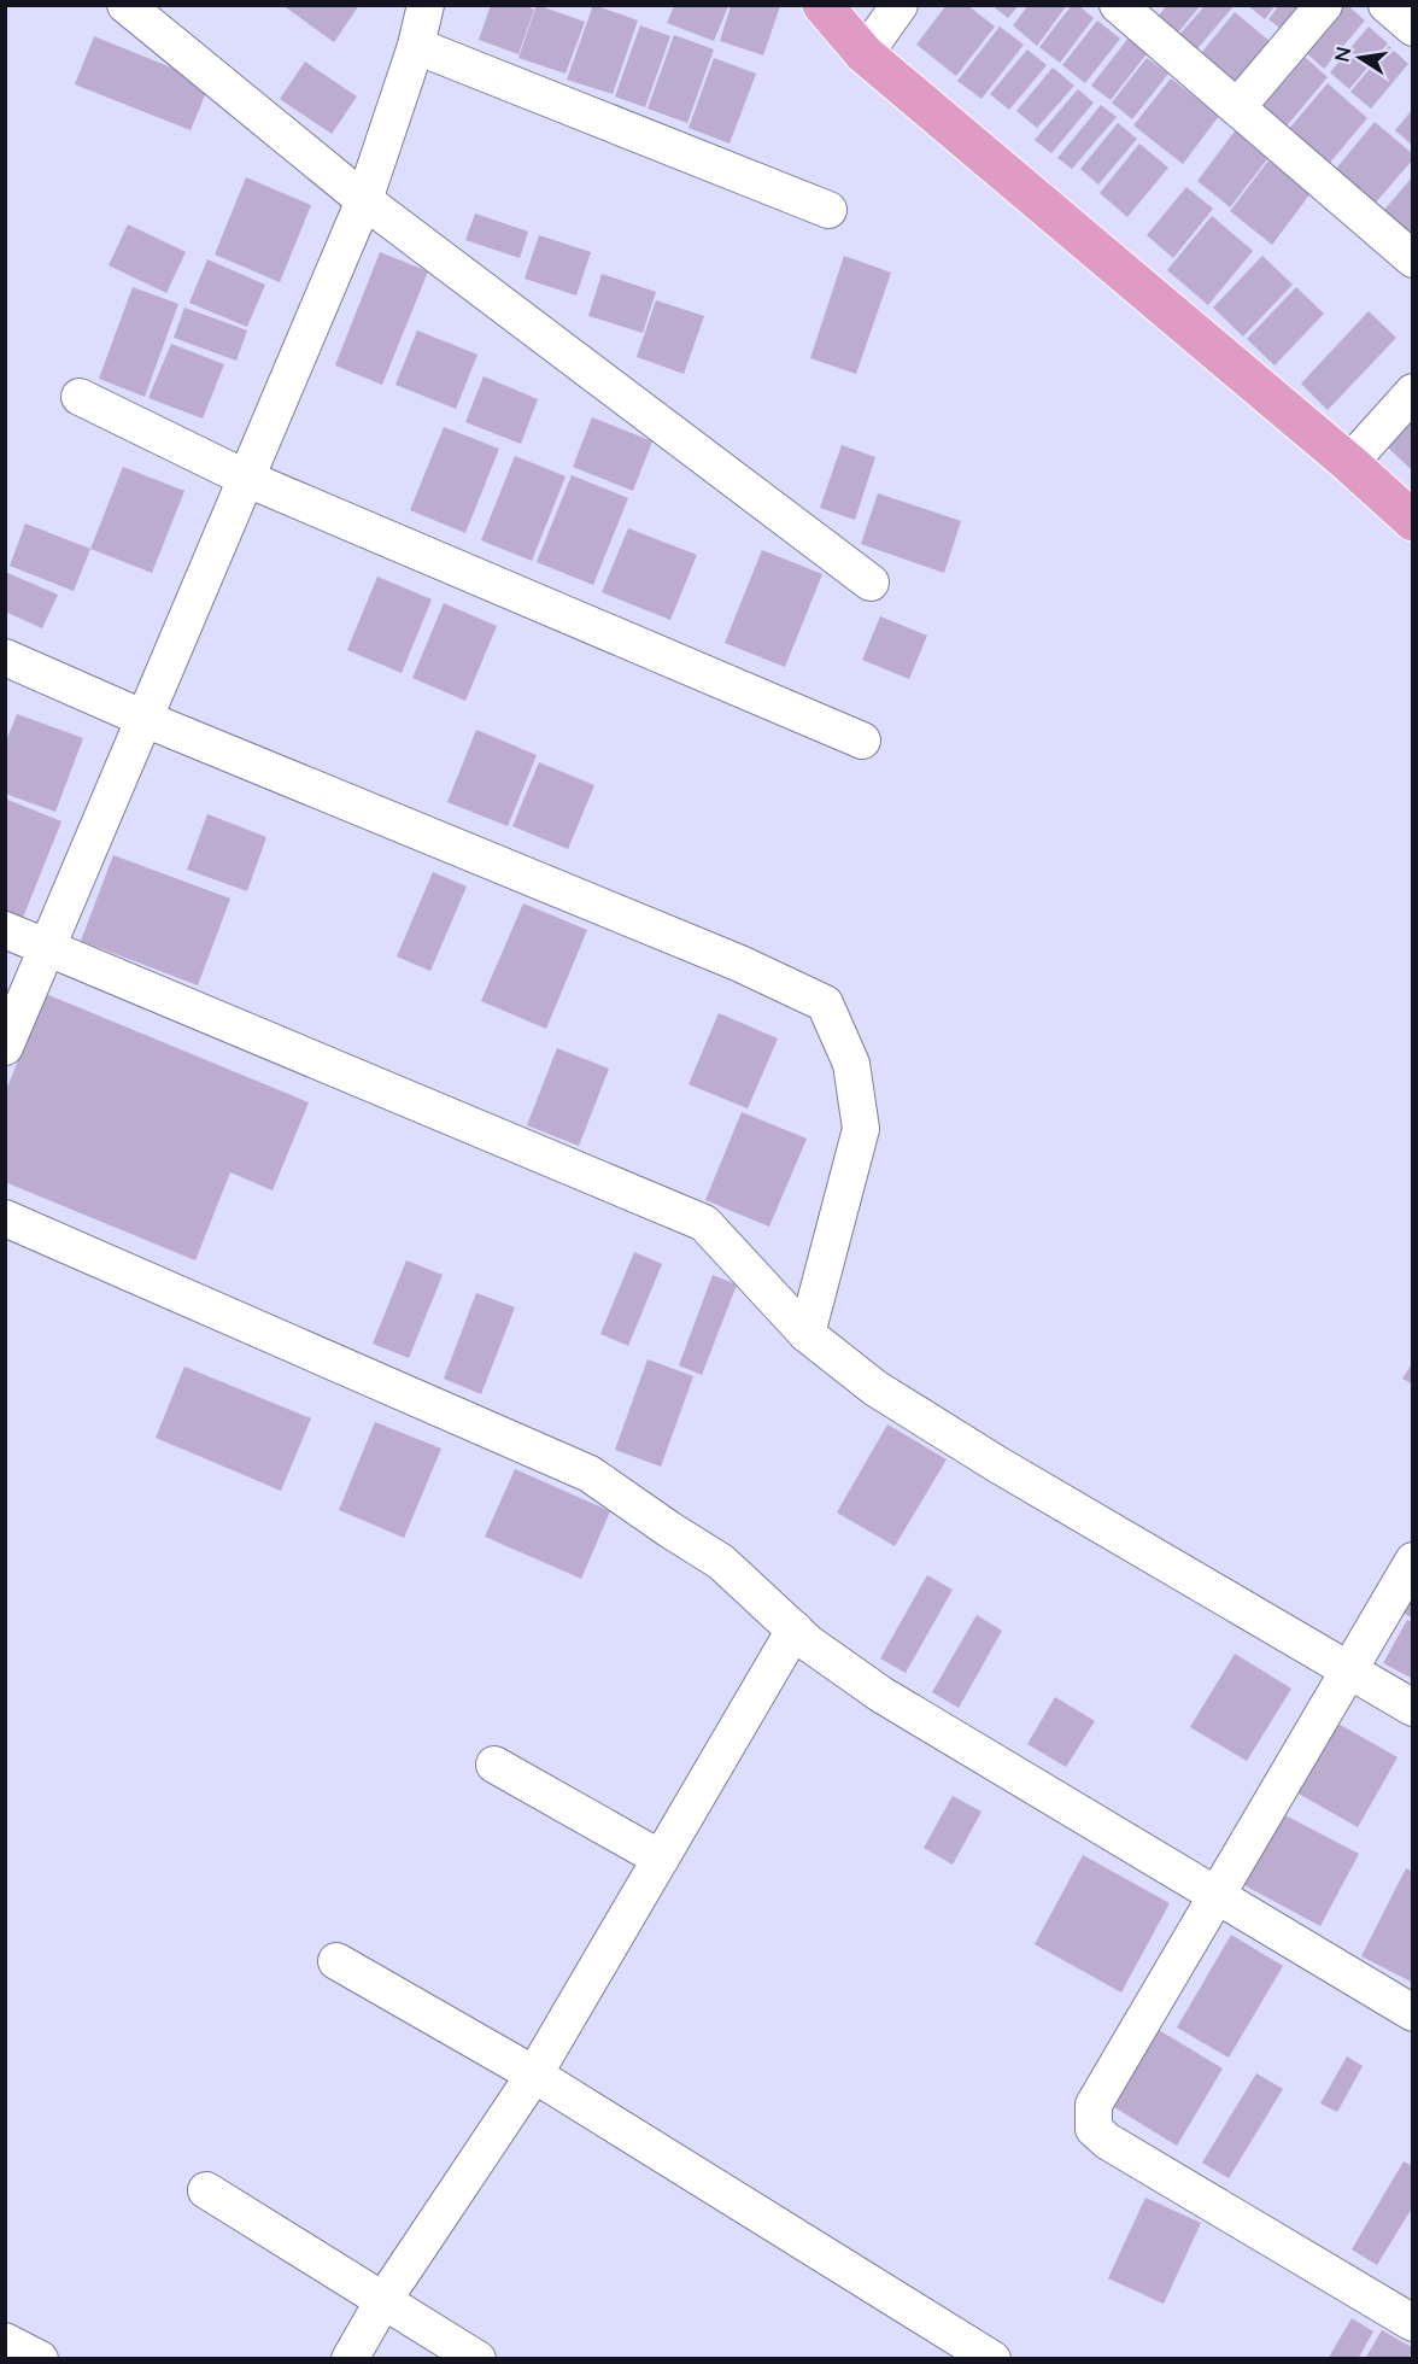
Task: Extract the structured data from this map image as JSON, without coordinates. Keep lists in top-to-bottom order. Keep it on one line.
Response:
{"north":"left"}
